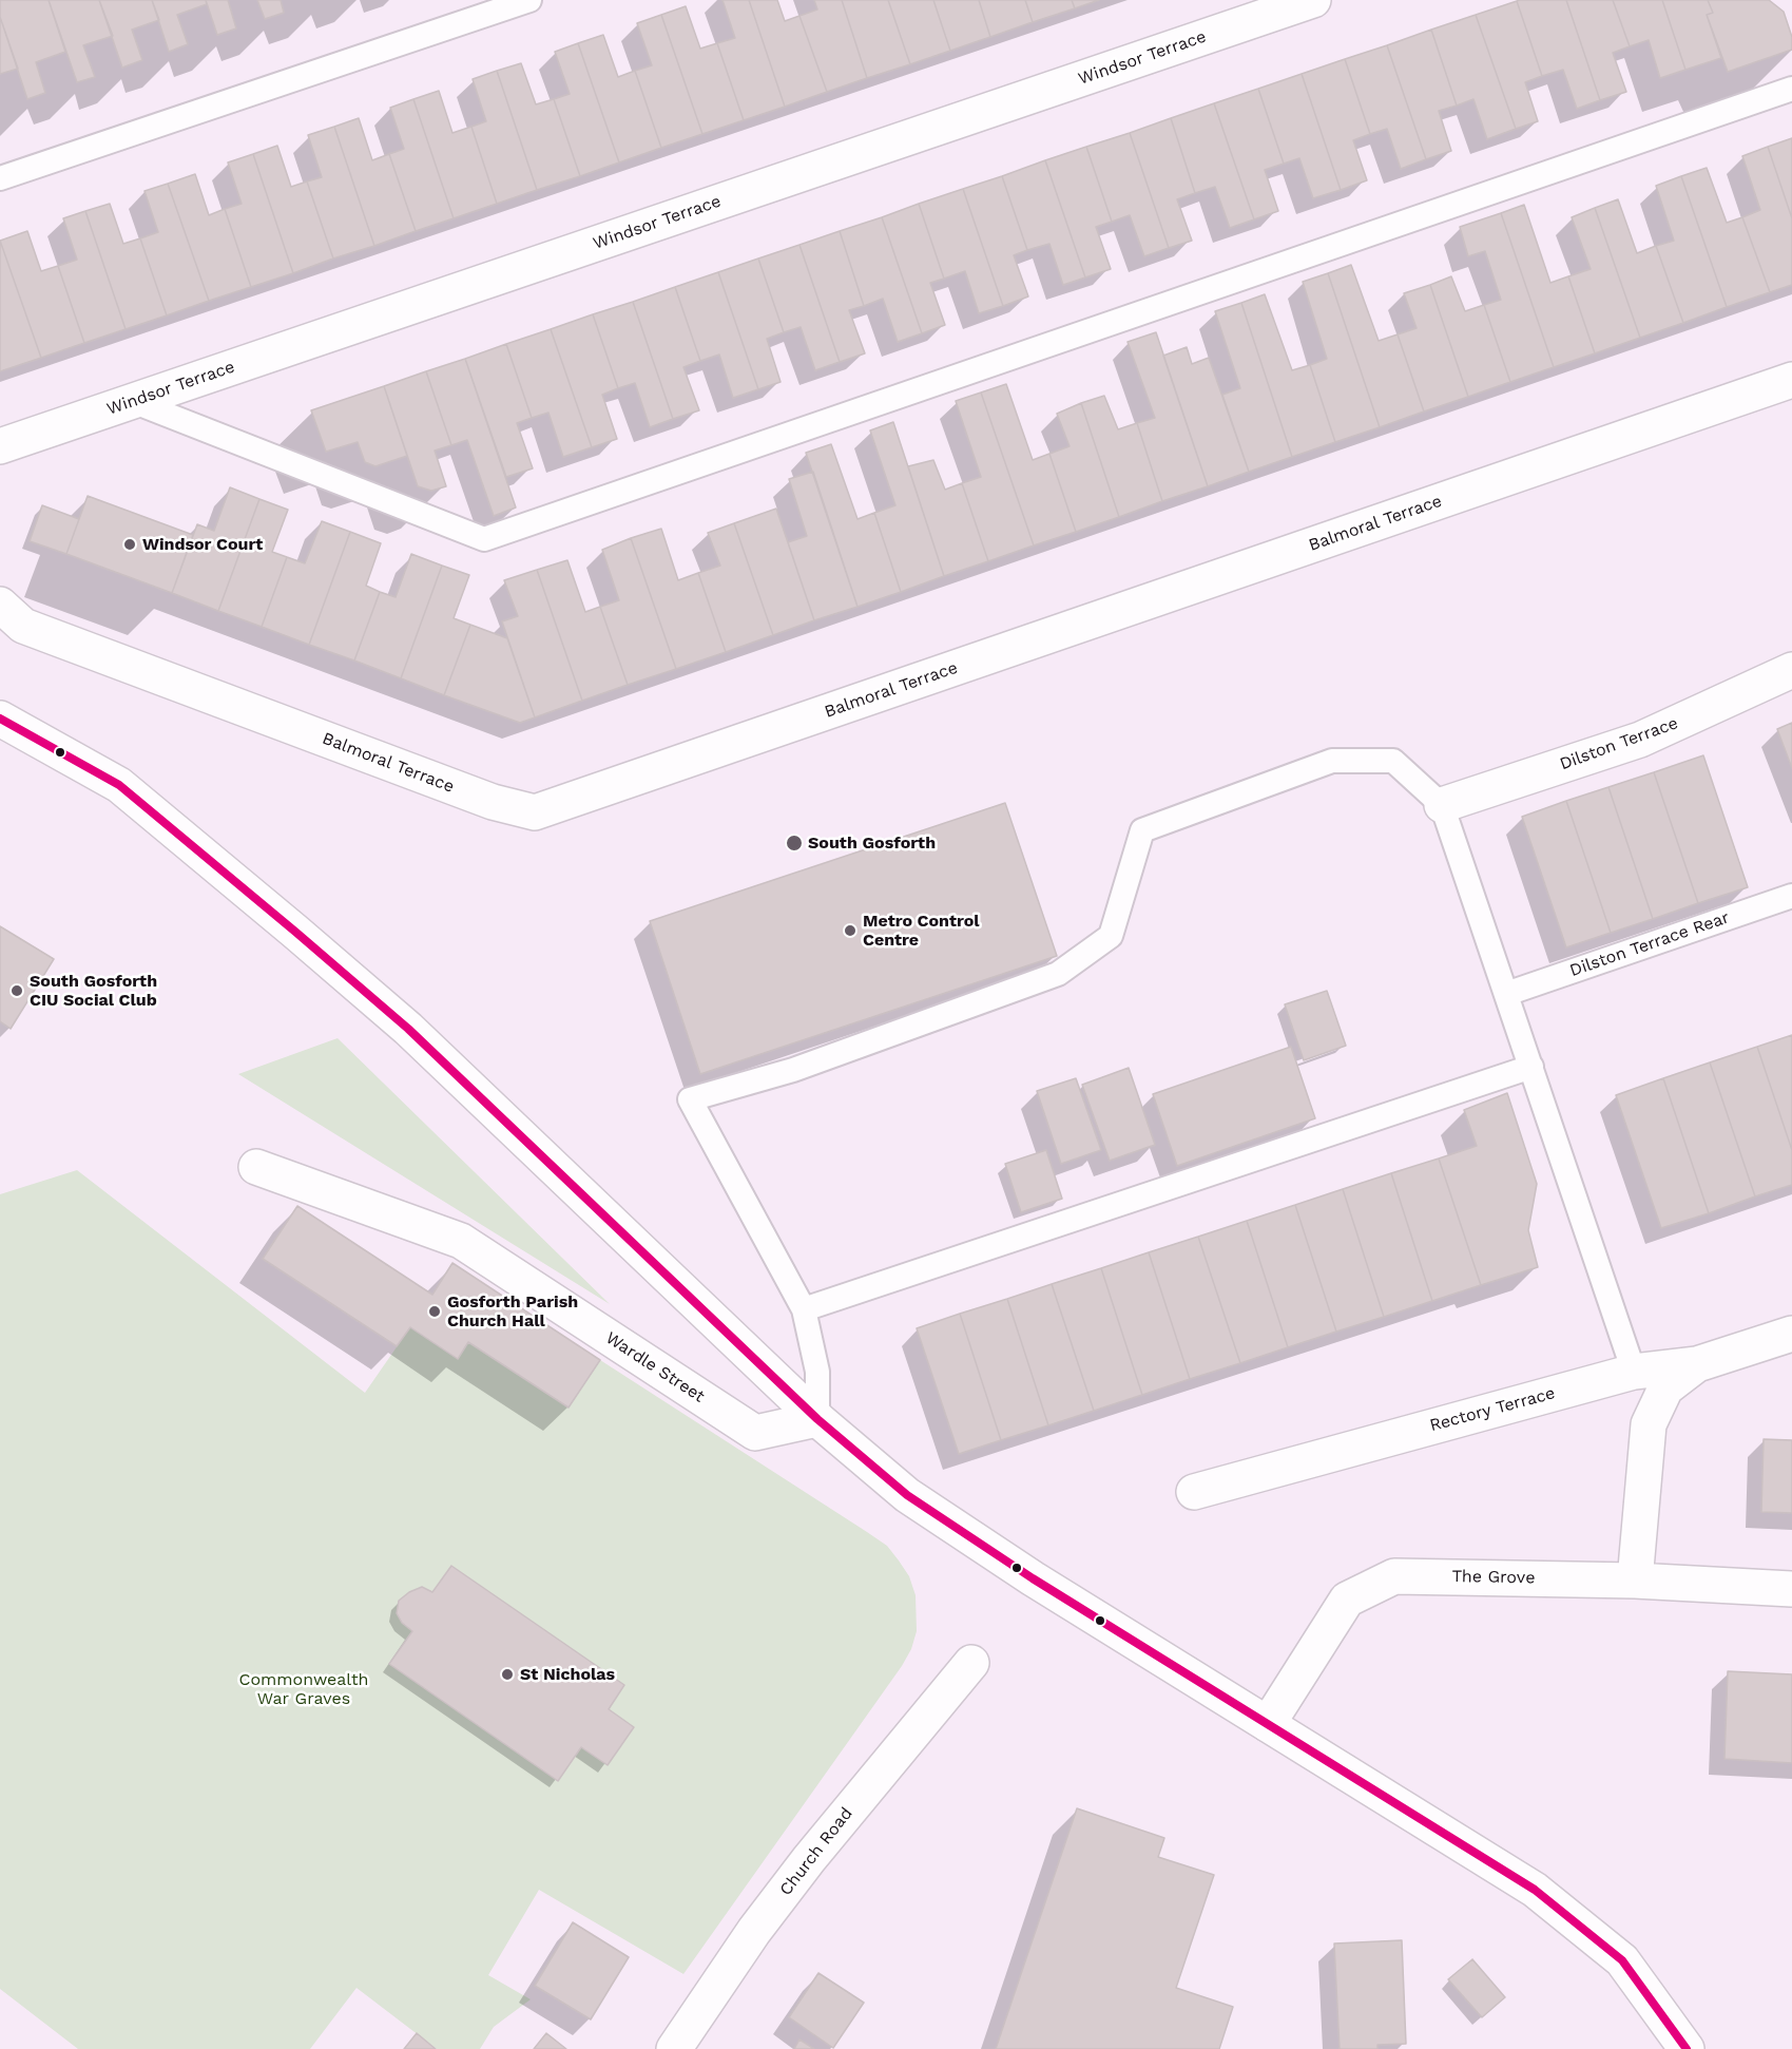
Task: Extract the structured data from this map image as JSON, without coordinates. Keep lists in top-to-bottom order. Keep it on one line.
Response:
{"streets":{"street":["Windsor Terrace","Balmoral Terrace","Dilston Terrace","Wardle Street","Rectory Terrace","The Grove","Church Road"],"lane":["Dilston Terrace Rear"]},"parks":["Commonwealth War Graves"],"places":["Windsor Court","South Gosforth","Metro Control Centre","South Gosforth CIU Social Club","Gosforth Parish Church Hall","St Nicholas"]}
